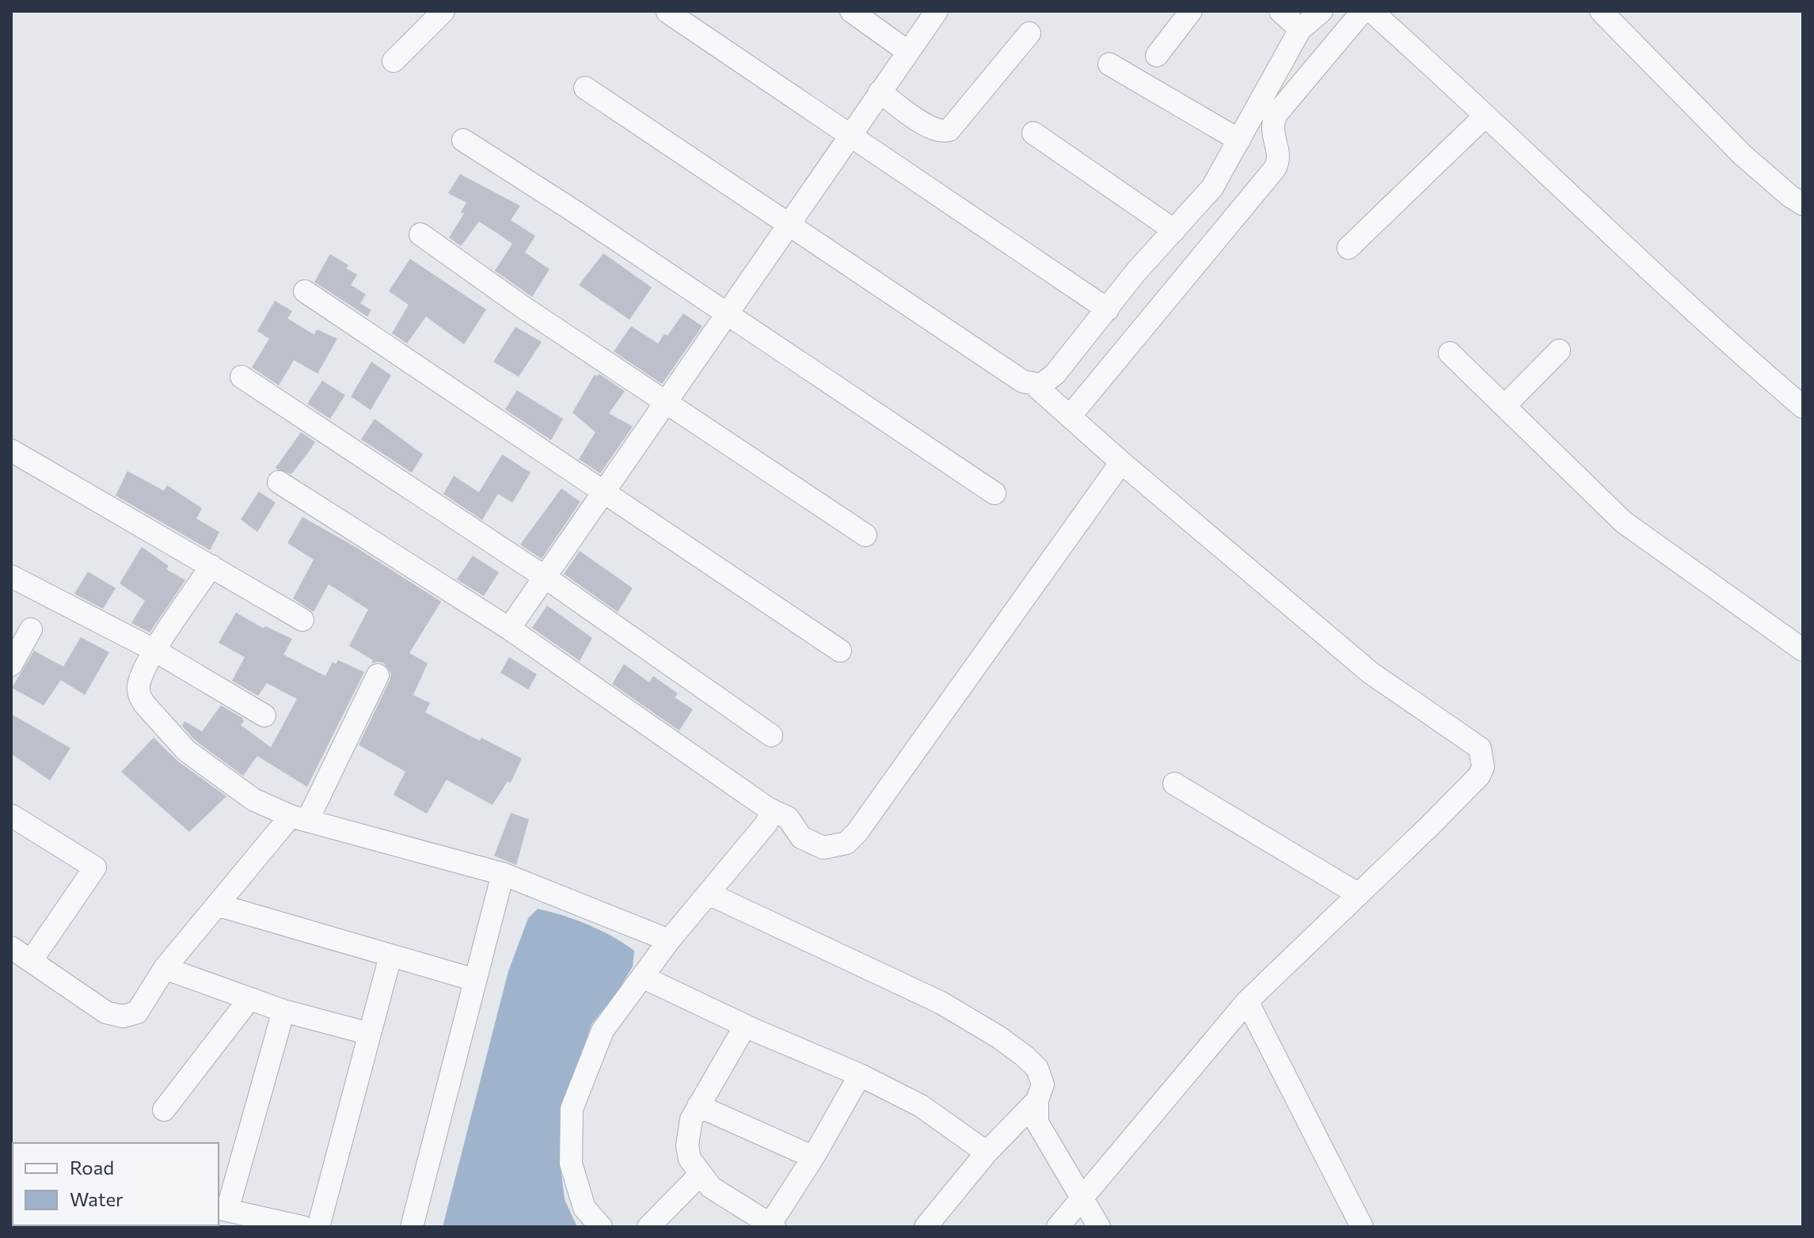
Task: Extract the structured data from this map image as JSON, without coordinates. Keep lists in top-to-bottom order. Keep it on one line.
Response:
{"legend":["Road","Water"]}
